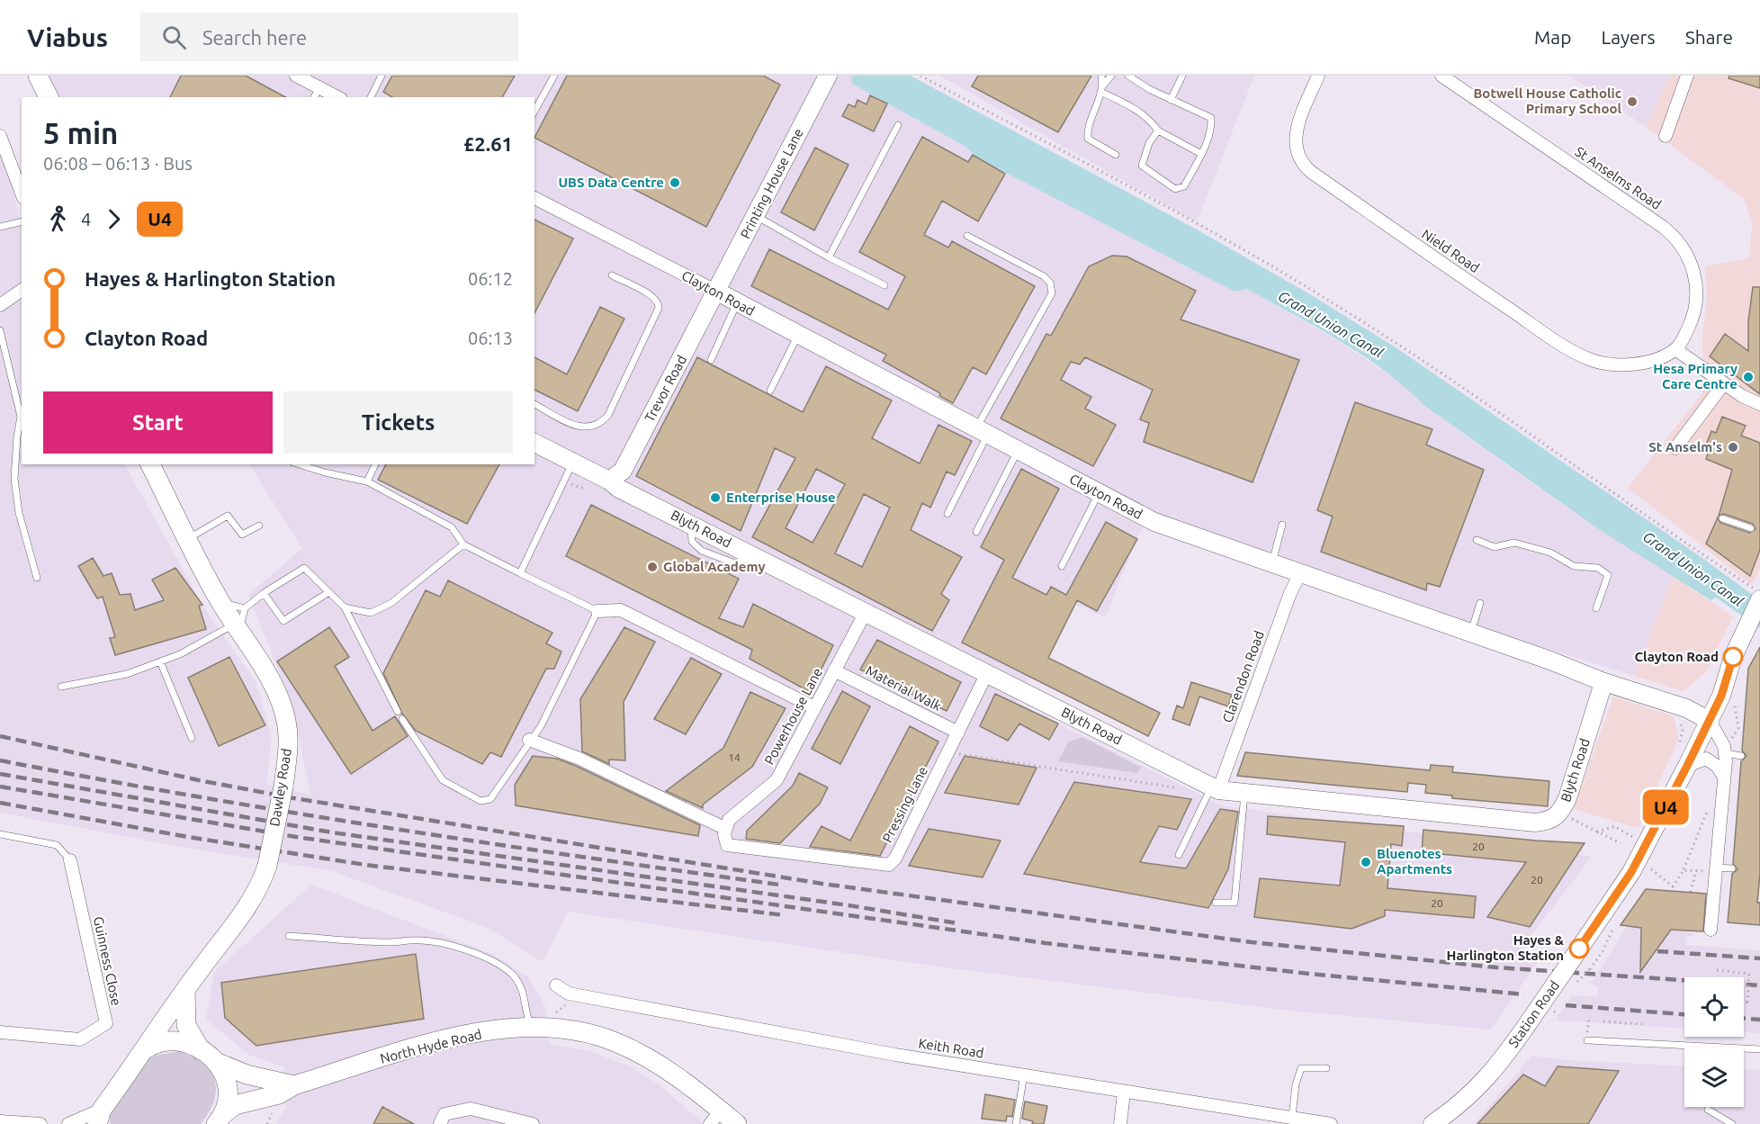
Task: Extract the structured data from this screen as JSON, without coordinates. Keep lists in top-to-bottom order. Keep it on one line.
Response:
{"streets":{"main road":["Dawley Road","North Hyde Road"],"street":["St Anselms Road","Printing House Lane","Nield Road","Clayton Road","Trevor Road","Blyth Road","Clarendon Road","Material Walk","Powerhouse Lane","Pressing Lane","Guinness Close","Station Road","Keith Road"]},"crossings":[["St Anselms Road","Nield Road"],["Printing House Lane","Clayton Road"],["Printing House Lane","Trevor Road"],["Clayton Road","Trevor Road"],["Clayton Road","Blyth Road"],["Clayton Road","Clarendon Road"],["Clayton Road","Station Road"],["Trevor Road","Blyth Road"],["Blyth Road","Clarendon Road"],["Blyth Road","Powerhouse Lane"],["Blyth Road","Pressing Lane"],["Material Walk","Powerhouse Lane"],["Material Walk","Pressing Lane"],["Powerhouse Lane","Pressing Lane"]],"water":["Grand Union Canal"],"places":["Botwell House Catholic Primary School","UBS Data Centre","Hesa Primary Care Centre","St Anselm's","Enterprise House","Global Academy","Clayton Road","Bluenotes Apartments","Hayes & Harlington Station"],"lines":["bus line U4"],"house_numbers":["14","20","20","20"],"page":{"header":"Viabus","search":"Search here","nav":["Map","Layers","Share"],"on_map":"U4","heading":["5 min","06:08 – 06:13 · Bus","£2.61"],"legs":["4","U4"],"list":[{"name":"Hayes & Harlington Station","value":"06:12"},{"name":"Clayton Road","value":"06:13"}],"buttons":["Start","Tickets"]}}
